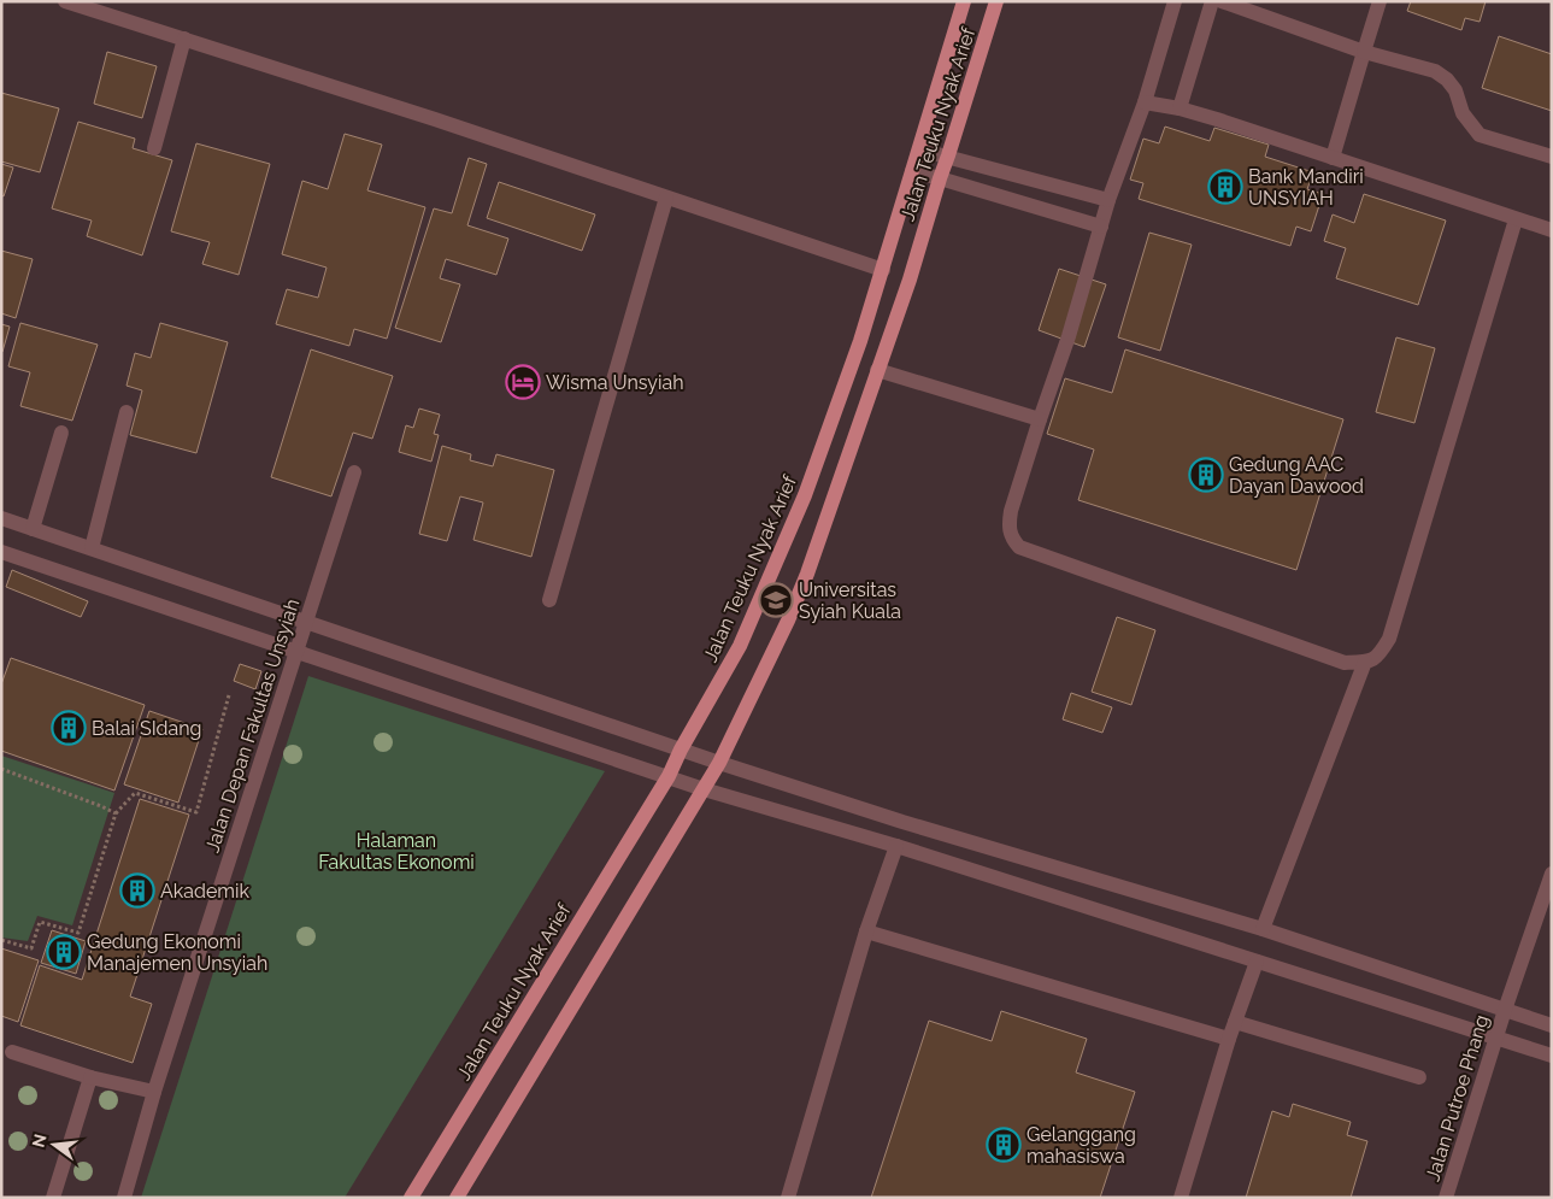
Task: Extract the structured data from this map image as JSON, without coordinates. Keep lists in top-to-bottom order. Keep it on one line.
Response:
{"streets":{"main road":["Jalan Teuku Nyak Arief"],"street":["Jalan Depan Fakultas Unsyiah","Jalan Putroe Phang"]},"parks":["Halaman Fakultas Ekonomi"],"places":{"building":["Bank Mandiri UNSYIAH","Gedung AAC Dayan Dawood","Balai SIdang","Akademik","Gedung Ekonomi Manajemen Unsyiah","Gelanggang mahasiswa"],"hotel":["Wisma Unsyiah"],"school or university":["Universitas Syiah Kuala"]},"north":"left"}
